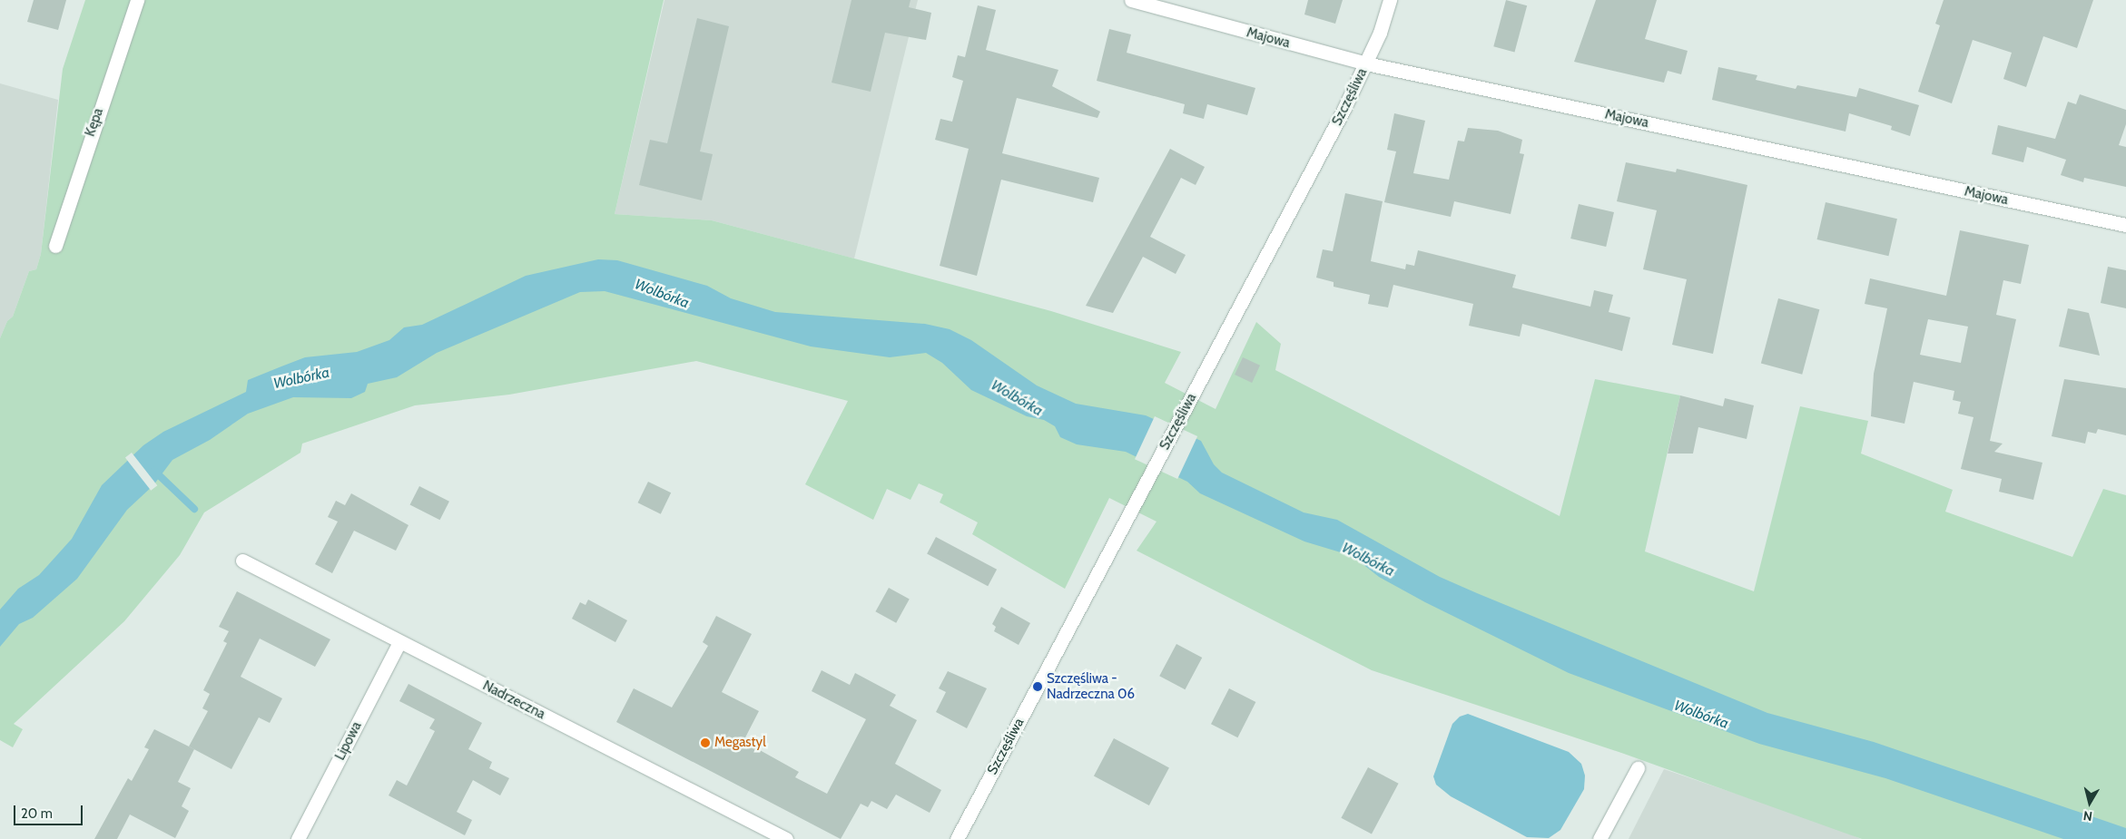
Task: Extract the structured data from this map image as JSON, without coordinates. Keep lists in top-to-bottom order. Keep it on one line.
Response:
{"streets":{"street":["Majowa","Szczęśliwa","Kępa","Nadrzeczna","Lipowa"]},"crossings":[["Majowa","Szczęśliwa"],["Nadrzeczna","Lipowa"]],"water":["Wolbórka"],"places":["Szczęśliwa - Nadrzeczna 06","Megastyl"],"scale_bar":"20 m","north":"bottom"}
